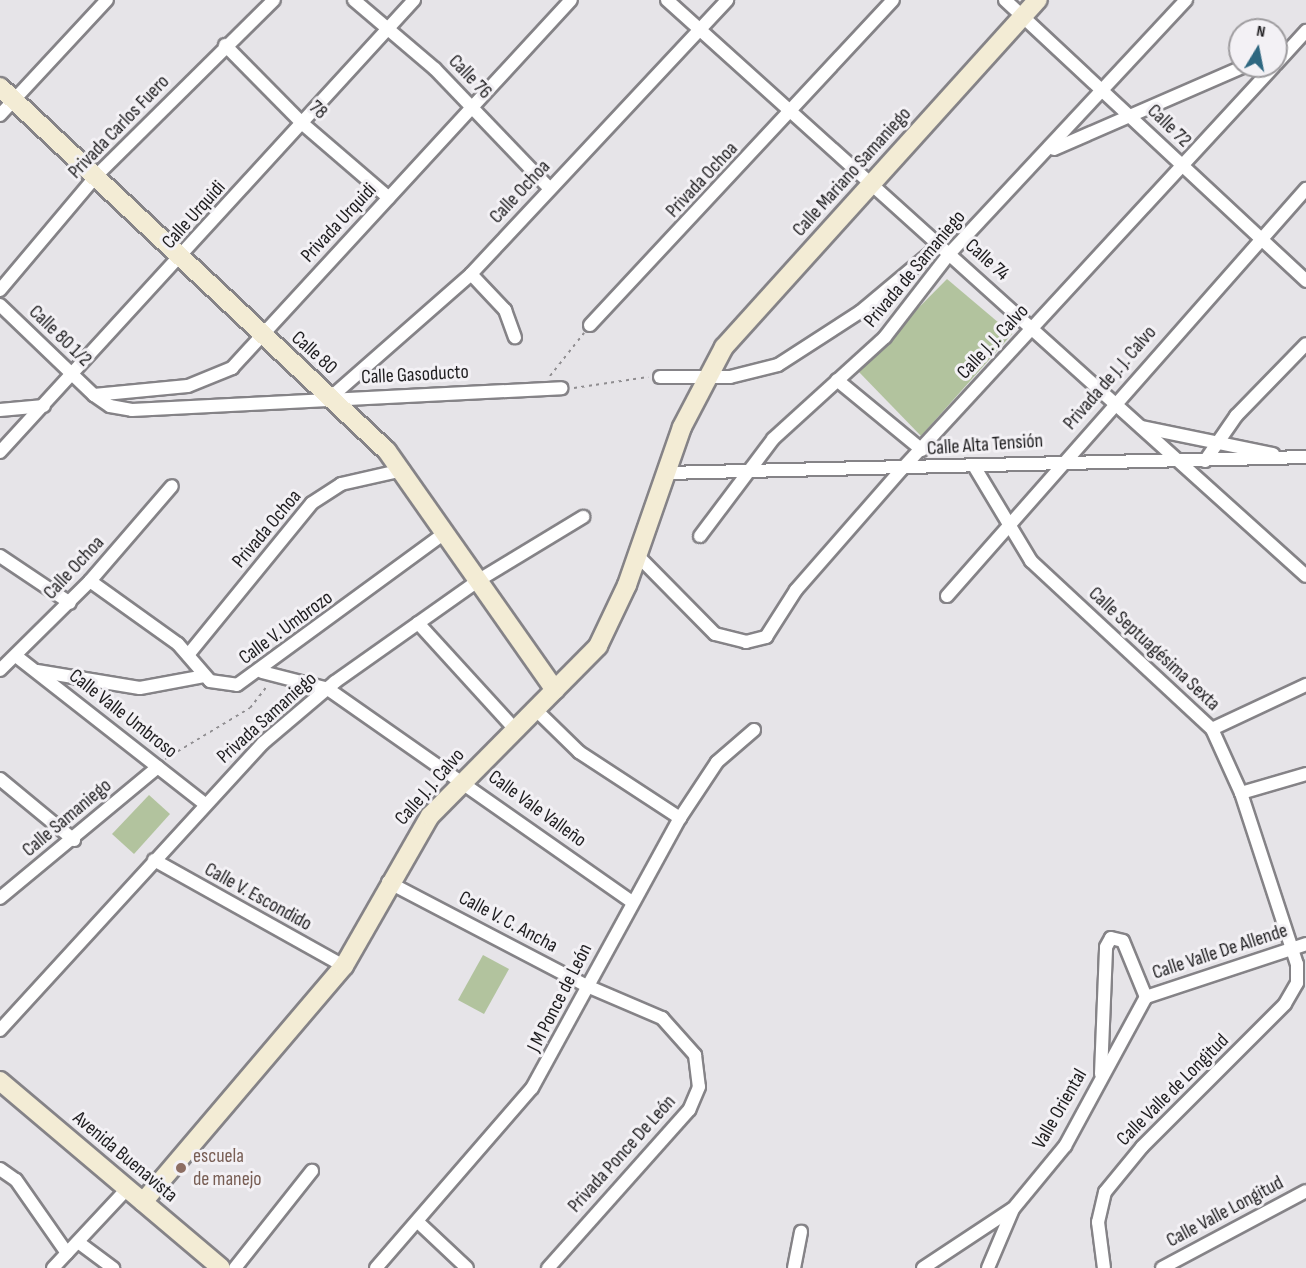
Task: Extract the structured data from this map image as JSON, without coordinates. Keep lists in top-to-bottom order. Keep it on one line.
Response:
{"streets":{"street":["Calle 76","78","Calle 72","Privada Carlos Fuero","Calle Mariano Samaniego","Privada Ochoa","Calle Ochoa","Calle Urquidi","Privada Urquidi","Calle 74","Privada de Samaniego","Calle 80 1/2","Calle J. J. Calvo","Calle 80","Calle Gasoducto","Privada de J. J. Calvo","Calle Alta Tensión","Calle V. Umbrozo","Calle Septuagésima Sexta","Calle Valle Umbroso","Privada Samaniego","Calle Vale Valleño","Calle Samaniego","Calle V. Escondido","Calle V. C. Ancha","Calle Valle De Allende","J M Ponce de León","Calle Valle de Longitud","Valle Oriental","Privada Ponce De León","Avenida Buenavista","Calle Valle Longitud"]},"crossings":[["Calle 76","Calle Ochoa"],["Calle 76","Calle Urquidi"],["Calle 76","Privada Urquidi"],["78","Privada Carlos Fuero"],["78","Calle Urquidi"],["78","Privada Urquidi"],["Calle 72","Calle Mariano Samaniego"],["Calle 72","Privada de Samaniego"],["Calle 72","Calle J. J. Calvo"],["Calle 72","Privada de J. J. Calvo"],["Privada Carlos Fuero","Calle 80"],["Calle Mariano Samaniego","Calle 74"],["Calle Mariano Samaniego","Privada de Samaniego"],["Calle Mariano Samaniego","Calle J. J. Calvo"],["Privada Ochoa","Calle 74"],["Privada Ochoa","Calle 80"],["Calle Ochoa","Calle 74"],["Calle Ochoa","Calle 80"],["Calle Ochoa","Calle Gasoducto"],["Calle Ochoa","Calle Valle Umbroso"],["Calle Urquidi","Calle 80 1/2"],["Calle Urquidi","Calle 80"],["Privada Urquidi","Calle 80 1/2"],["Privada Urquidi","Calle 80"],["Privada Urquidi","Calle Gasoducto"],["Calle 74","Privada de Samaniego"],["Calle 74","Calle J. J. Calvo"],["Calle 74","Privada de J. J. Calvo"],["Calle 74","Calle Alta Tensión"],["Privada de Samaniego","Calle J. J. Calvo"],["Privada de Samaniego","Calle Alta Tensión"],["Calle 80 1/2","Calle Gasoducto"],["Calle J. J. Calvo","Calle 80"],["Calle J. J. Calvo","Calle Alta Tensión"],["Calle J. J. Calvo","Calle Vale Valleño"],["Calle J. J. Calvo","Calle V. Escondido"],["Calle J. J. Calvo","Calle V. C. Ancha"],["Calle J. J. Calvo","Avenida Buenavista"],["Calle 80","Calle Gasoducto"],["Calle 80","Calle V. Umbrozo"],["Calle 80","Privada Samaniego"],["Privada de J. J. Calvo","Calle Alta Tensión"],["Privada de J. J. Calvo","Calle Septuagésima Sexta"],["Calle Alta Tensión","Calle Septuagésima Sexta"],["Calle V. Umbrozo","Calle Vale Valleño"],["Calle Septuagésima Sexta","Calle Valle De Allende"],["Calle Septuagésima Sexta","Calle Valle de Longitud"],["Calle Valle Umbroso","Privada Samaniego"],["Calle Valle Umbroso","Calle Samaniego"],["Privada Samaniego","Calle Vale Valleño"],["Privada Samaniego","Calle V. Escondido"],["Calle Vale Valleño","J M Ponce de León"],["Calle V. C. Ancha","J M Ponce de León"],["Calle V. C. Ancha","Privada Ponce De León"],["Calle Valle De Allende","Calle Valle de Longitud"],["Calle Valle De Allende","Valle Oriental"]],"places":["escuela de manejo"],"north":"top"}
